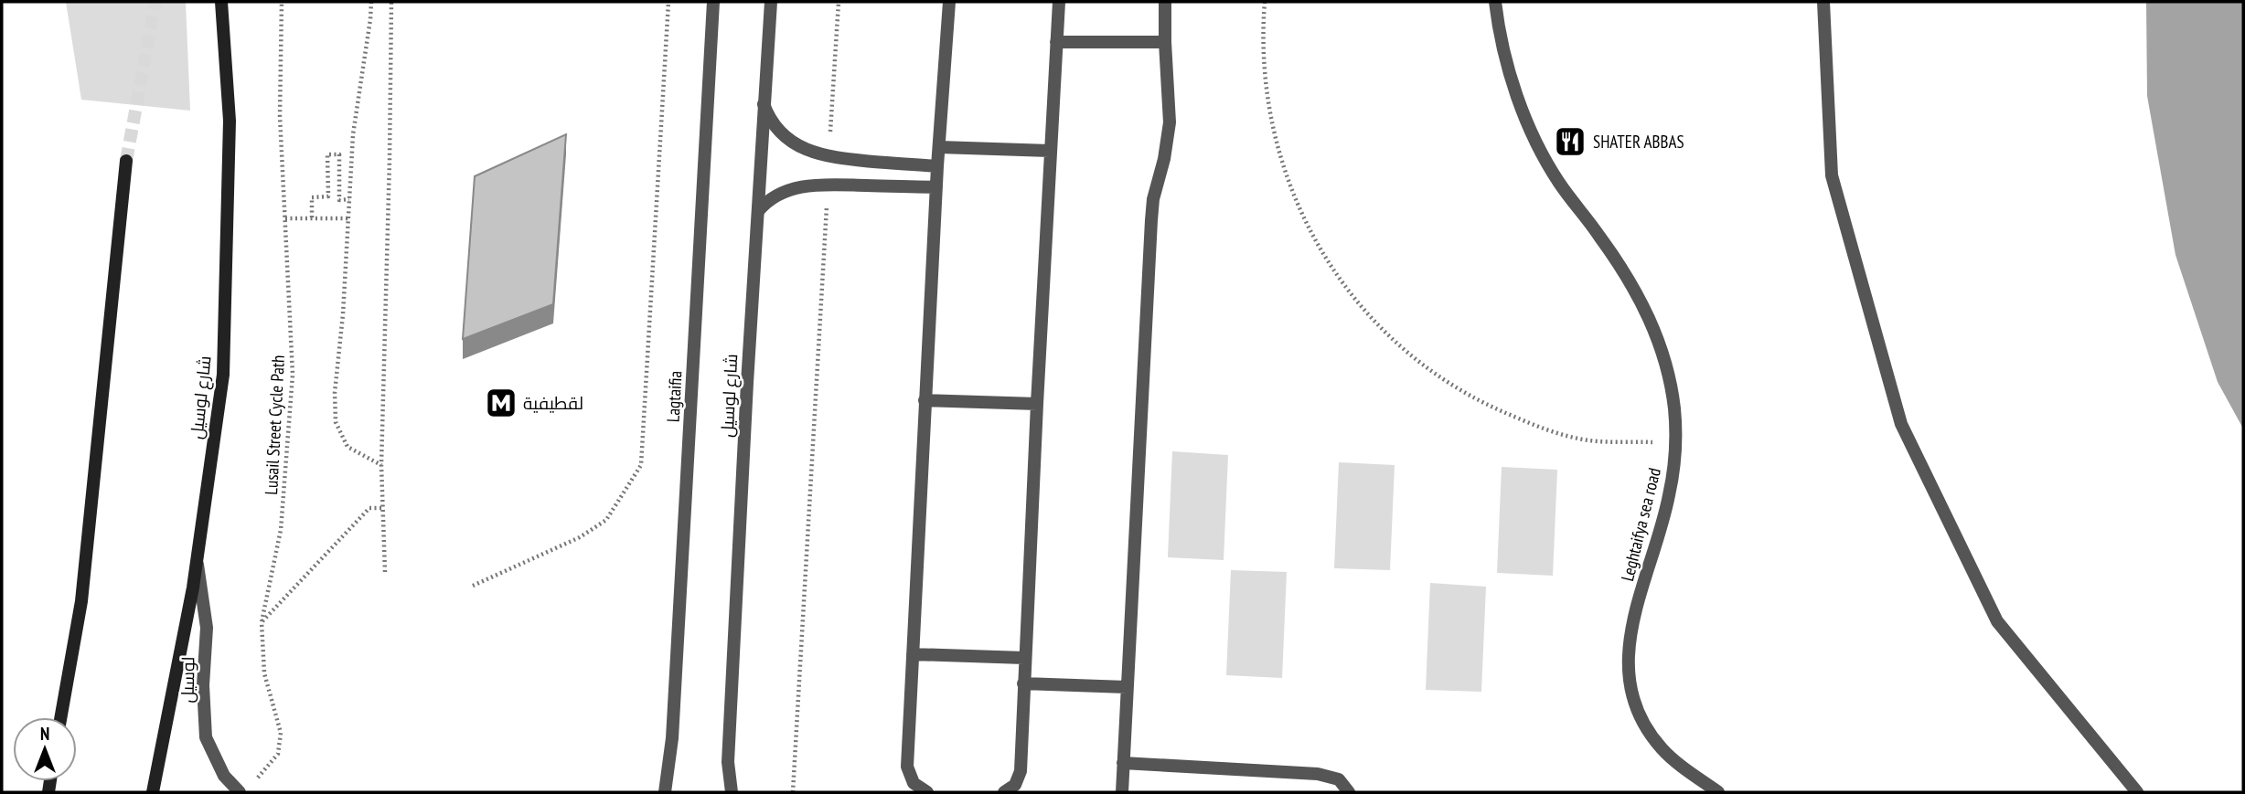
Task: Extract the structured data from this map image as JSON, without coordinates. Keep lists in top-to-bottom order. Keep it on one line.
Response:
{"streets":{"street":["شارع لوسيل","Lagtaifia","Leghtaifya sea road","لوسيل"],"path":["Lusail Street Cycle Path"]},"crossings":[["شارع لوسيل","لوسيل"]],"places":{"restaurant":["SHATER ABBAS"],"metro station":["لقطيفية"]},"north":"top"}
